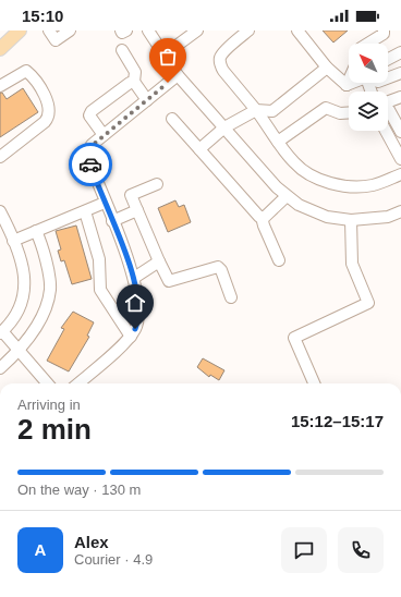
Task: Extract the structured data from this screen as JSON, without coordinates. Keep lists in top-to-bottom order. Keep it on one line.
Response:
{"north":"top left","page":{"status":"15:10","heading":["2 min","Arriving in","15:12–15:17"],"panel":["Alex","Courier · 4.9"],"bar":"On the way · 130 m","round":"A"}}
